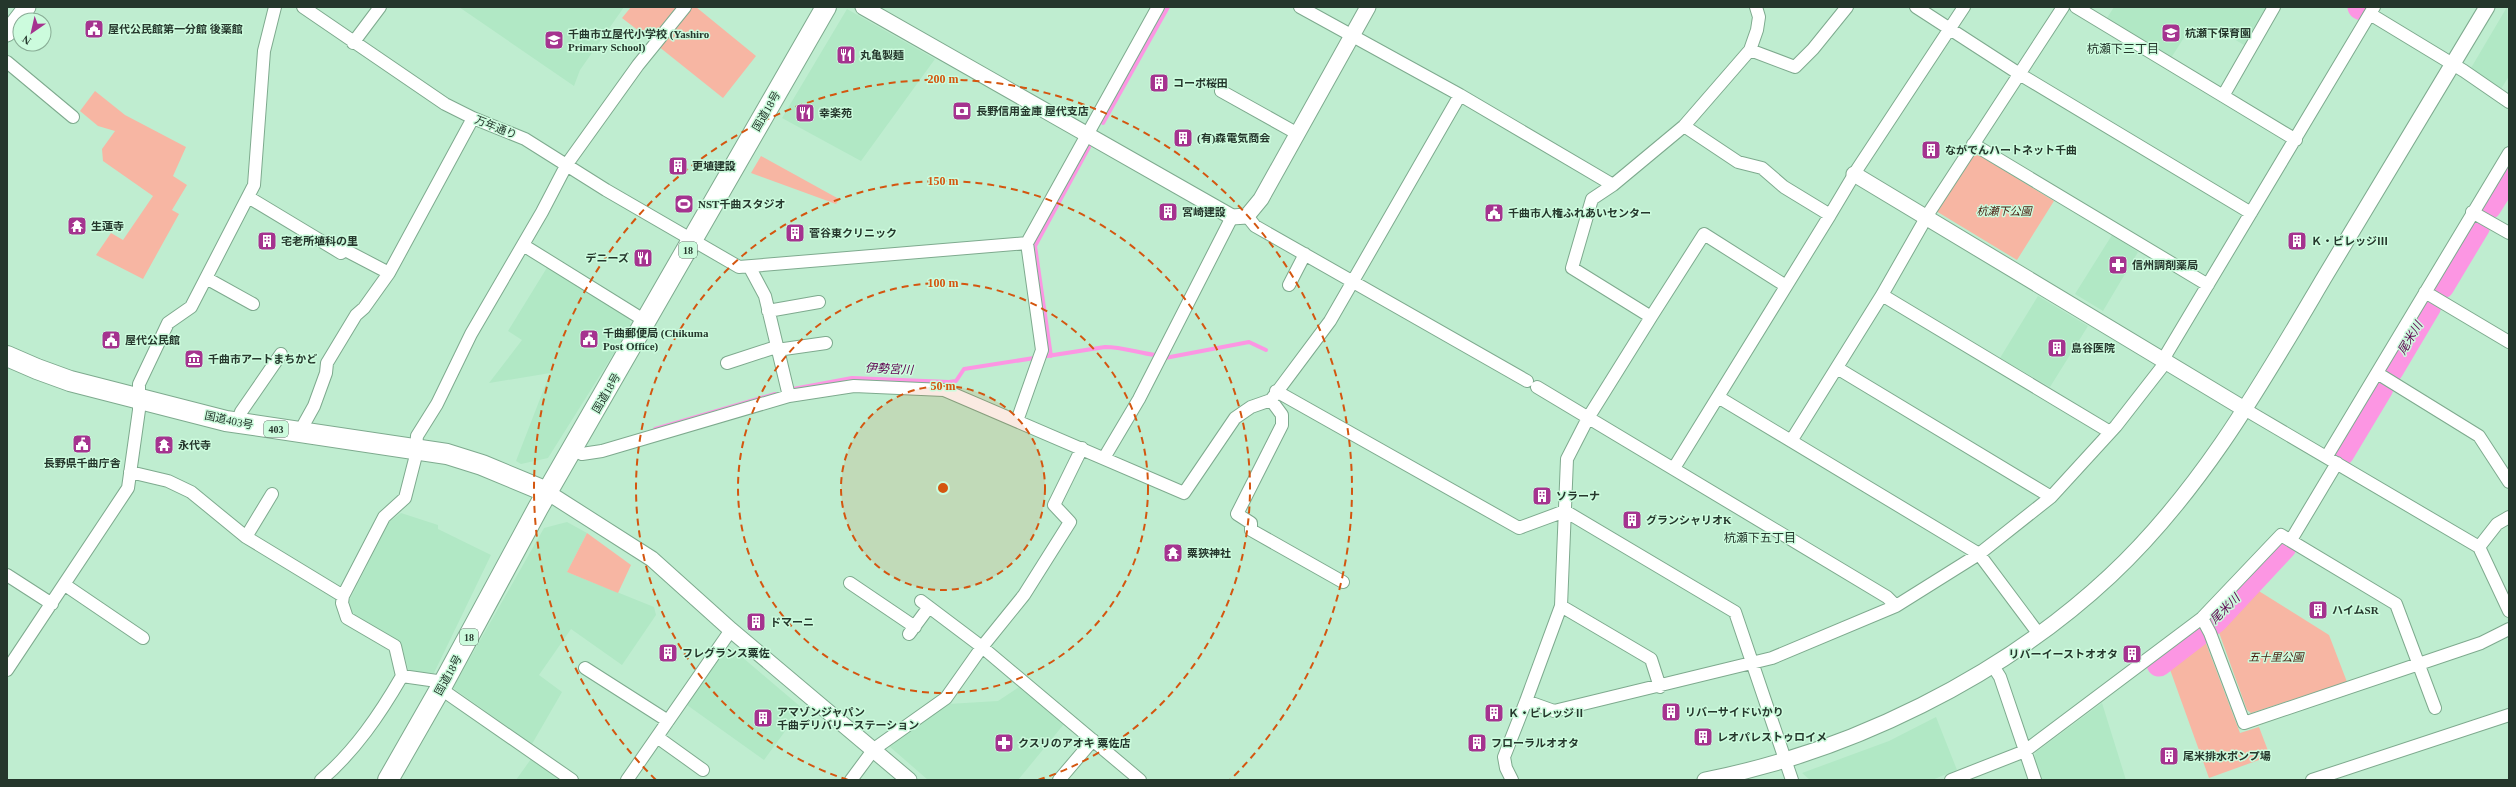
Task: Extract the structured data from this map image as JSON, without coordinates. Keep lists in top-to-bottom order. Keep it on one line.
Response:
{"streets":{"highway":["国道18号","18","国道403号","403"],"street":["万年通り"]},"crossings":[["国道18号","万年通り"],["国道18号","国道403号"]],"districts":["杭瀬下三丁目","杭瀬下五丁目"],"water":["尾米川","伊勢宮川"],"parks":["杭瀬下公園","五十里公園"],"places":{"public building":["屋代公民館第一分館 後薬館","千曲市人権ふれあいセンター","千曲郵便局 (Chikuma Post Office)","屋代公民館","長野県千曲庁舎"],"school or university":["杭瀬下保育園","千曲市立屋代小学校 (Yashiro Primary School)"],"restaurant":["丸亀製麺","幸楽苑","デニーズ"],"building":["コーポ桜田","(有)森電気商会","ながでんハートネット千曲","更埴建設","宮崎建設","菅谷東クリニック","宅老所埴科の里","Ｋ・ビレッジⅢ","島谷医院","ソラーナ","グランシャリオK","ハイムSR","ドマーニ","フレグランス粟佐","リバーイーストオオタ","リバーサイドいかり","Ｋ・ビレッジⅡ","アマゾンジャパン 千曲デリバリーステーション","レオパレストゥロイメ","フローラルオオタ","尾米排水ポンプ場"],"bank":["長野信用金庫 屋代支店"],"sports":["NST千曲スタジオ"],"temple":["生蓮寺","永代寺","粟狹神社"],"pharmacy":["信州調剤薬局","クスリのアオキ 粟佐店"],"museum":["千曲市アートまちかど"]},"north":"bottom left","rings":["200 m","150 m","100 m","50 m"]}
